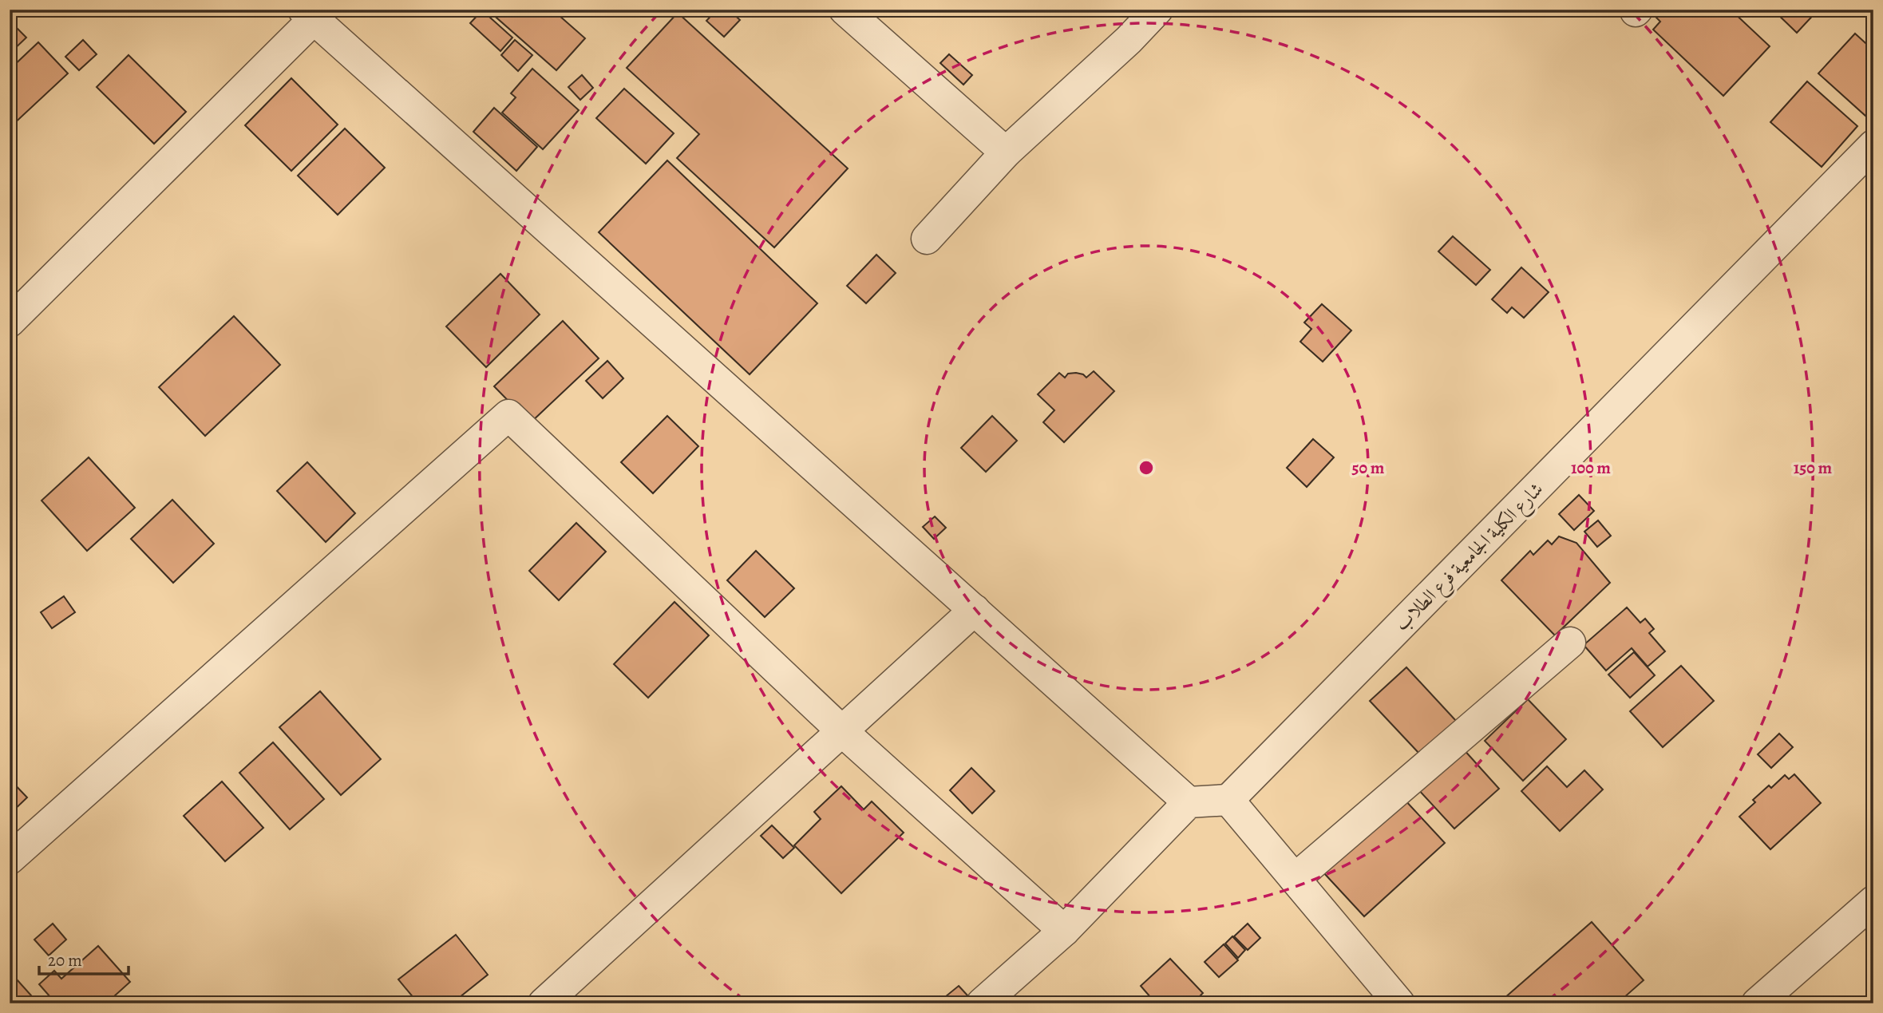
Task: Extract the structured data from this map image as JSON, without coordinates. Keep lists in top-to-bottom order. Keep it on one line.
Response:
{"streets":{"street":["شارع الكلية الجامعية فرع الطلاب"]},"scale_bar":"20 m","rings":["50 m","100 m","150 m"]}
